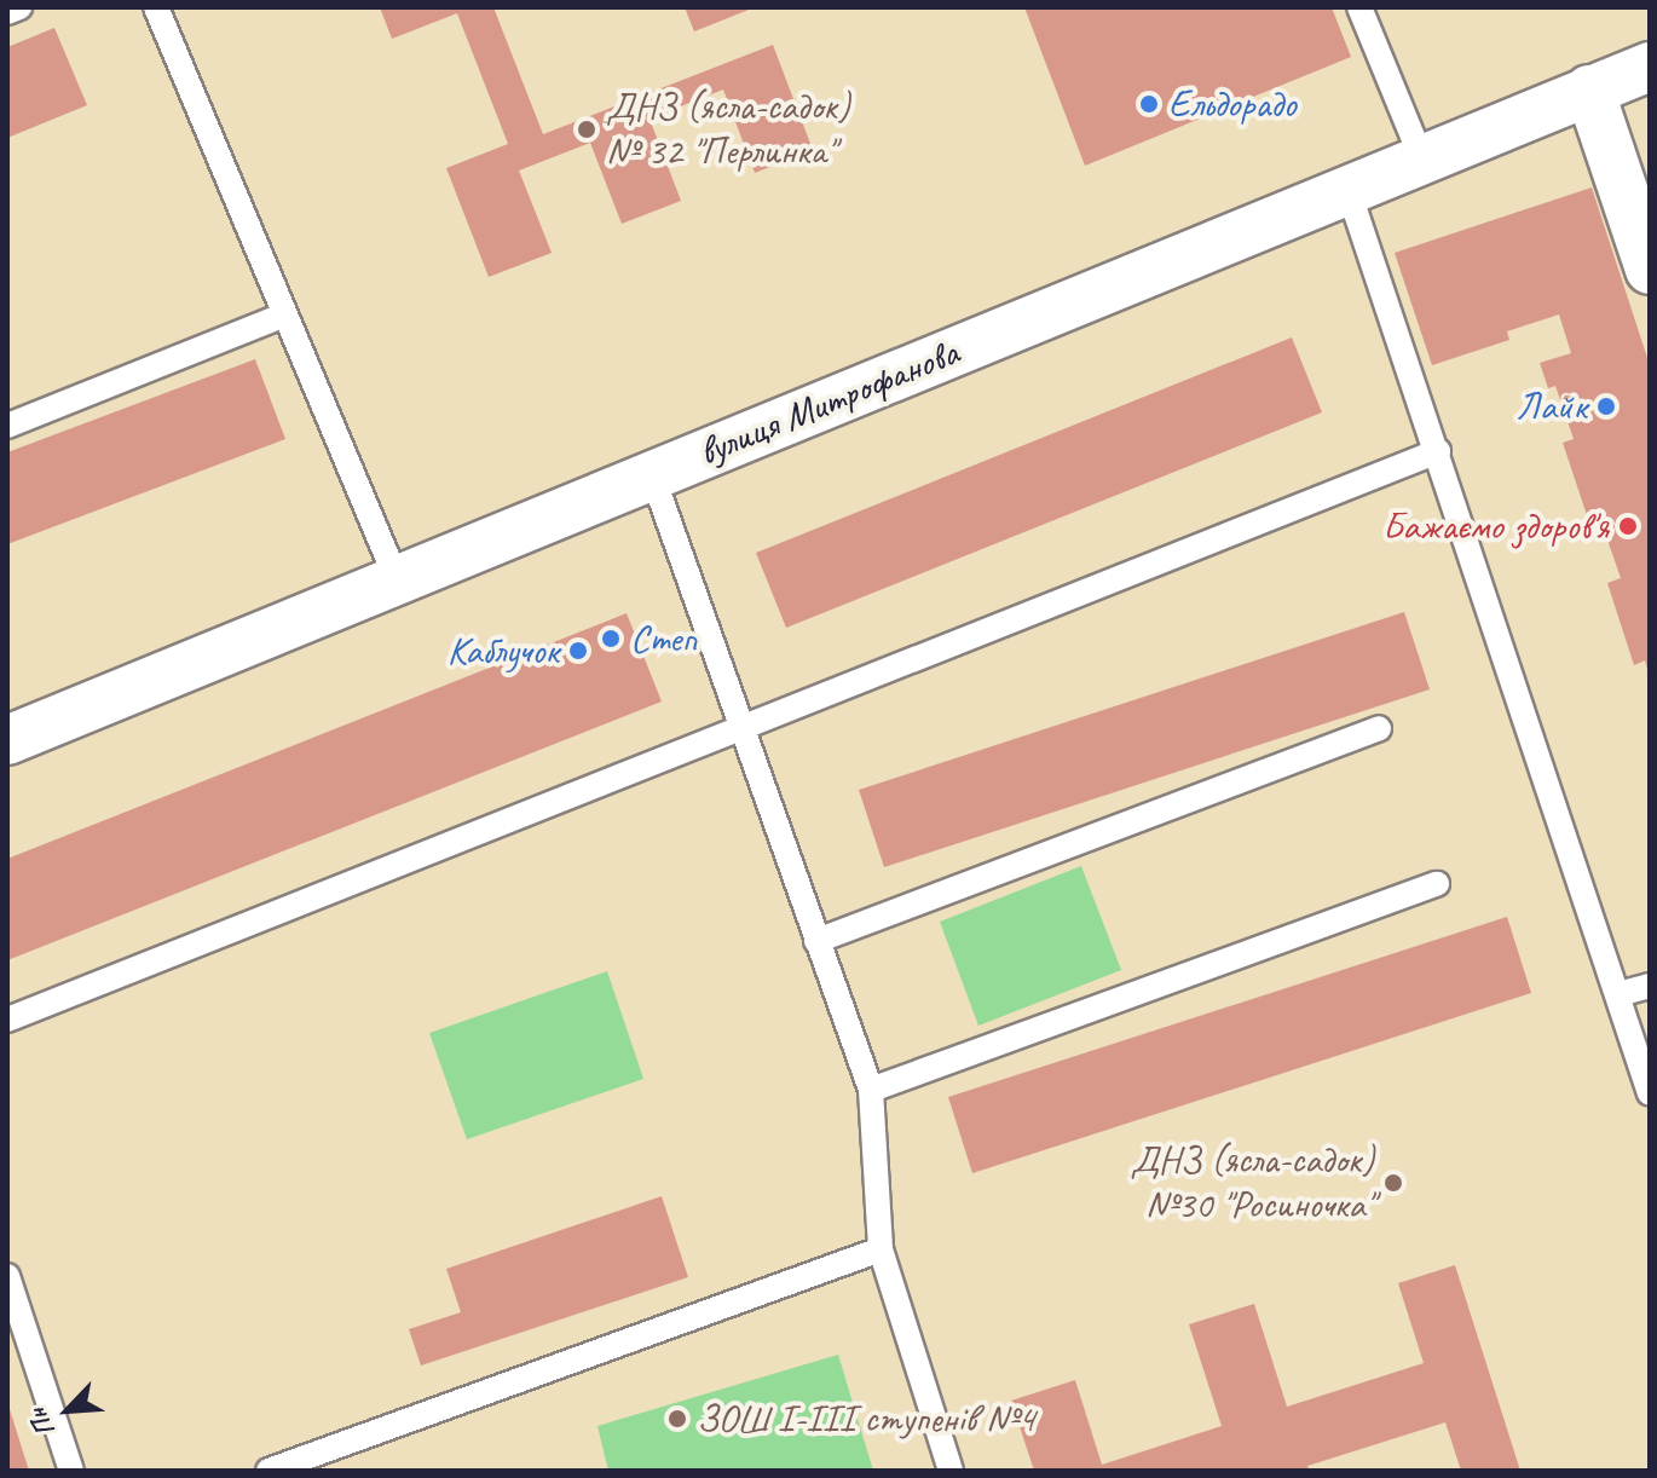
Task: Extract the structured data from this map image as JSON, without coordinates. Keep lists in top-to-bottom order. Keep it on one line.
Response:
{"streets":{"street":["вулиця Митрофанова"]},"places":["Ельдорадо","ДНЗ (ясла-садок) № 32 \"Перлинка\"","Лайк","Бажаємо здоров'я","Степ","Каблучок","ДНЗ (ясла-садок) №30 \"Росиночка\"","ЗОШ І-ІІІ ступенів №4"],"north":"bottom left"}
